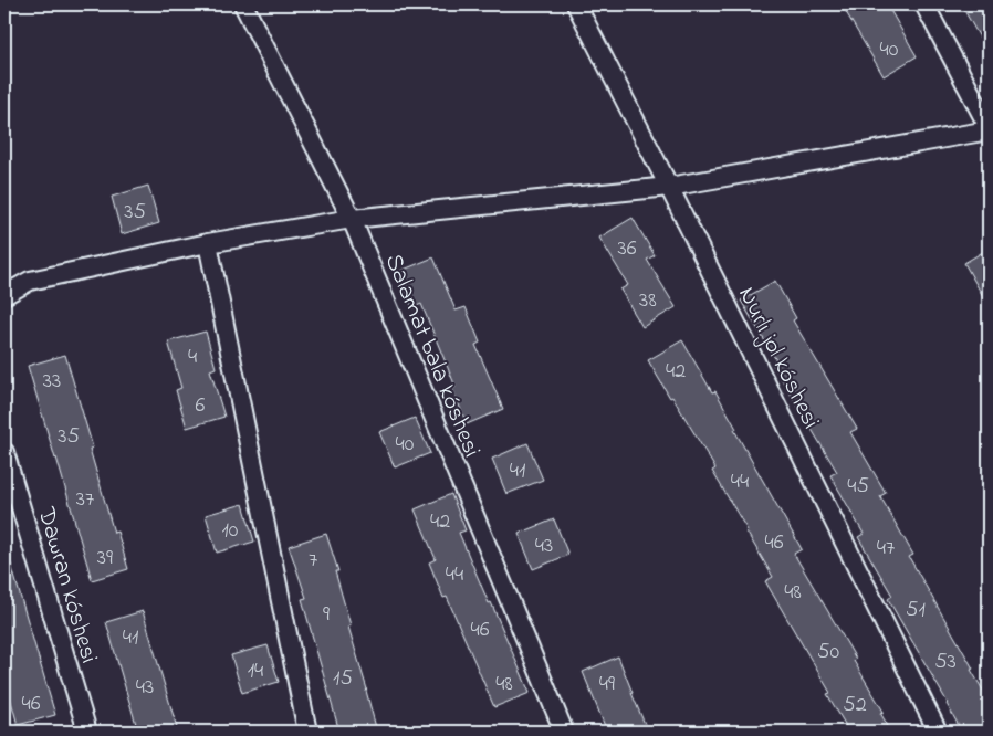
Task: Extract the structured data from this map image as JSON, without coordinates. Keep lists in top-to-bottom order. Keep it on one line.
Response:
{"streets":{"street":["Salamat bala kóshesi","Nurlı jol kóshesi","Dawran kóshesi"]},"house_numbers":["40","35","36","38","4","42","33","6","35","40","41","44","45","37","42","10","46","43","47","39","7","44","48","51","9","46","41","50","53","14","15","48","49","43","46","52"]}
